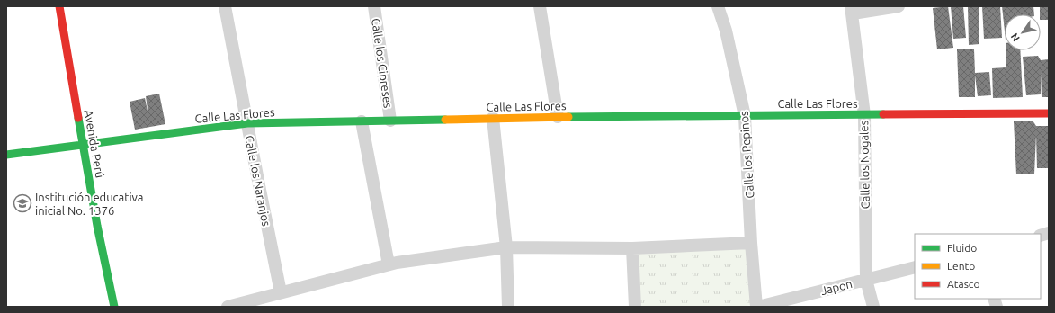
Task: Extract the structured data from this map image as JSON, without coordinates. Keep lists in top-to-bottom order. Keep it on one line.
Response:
{"streets":{"street":["Calle los Cipreses","Calle Las Flores","Avenida Perú","Calle los Pepinos","Calle los Nogales","Calle los Naranjos","Japon"]},"crossings":[["Calle los Cipreses","Calle Las Flores"],["Calle Las Flores","Avenida Perú"],["Calle Las Flores","Calle los Pepinos"],["Calle Las Flores","Calle los Nogales"],["Calle Las Flores","Calle los Naranjos"],["Calle los Pepinos","Japon"],["Calle los Nogales","Japon"]],"places":{"school or university":["Institución educativa inicial No. 1376"]},"legend":["Fluido","Lento","Atasco"],"north":"bottom left"}
